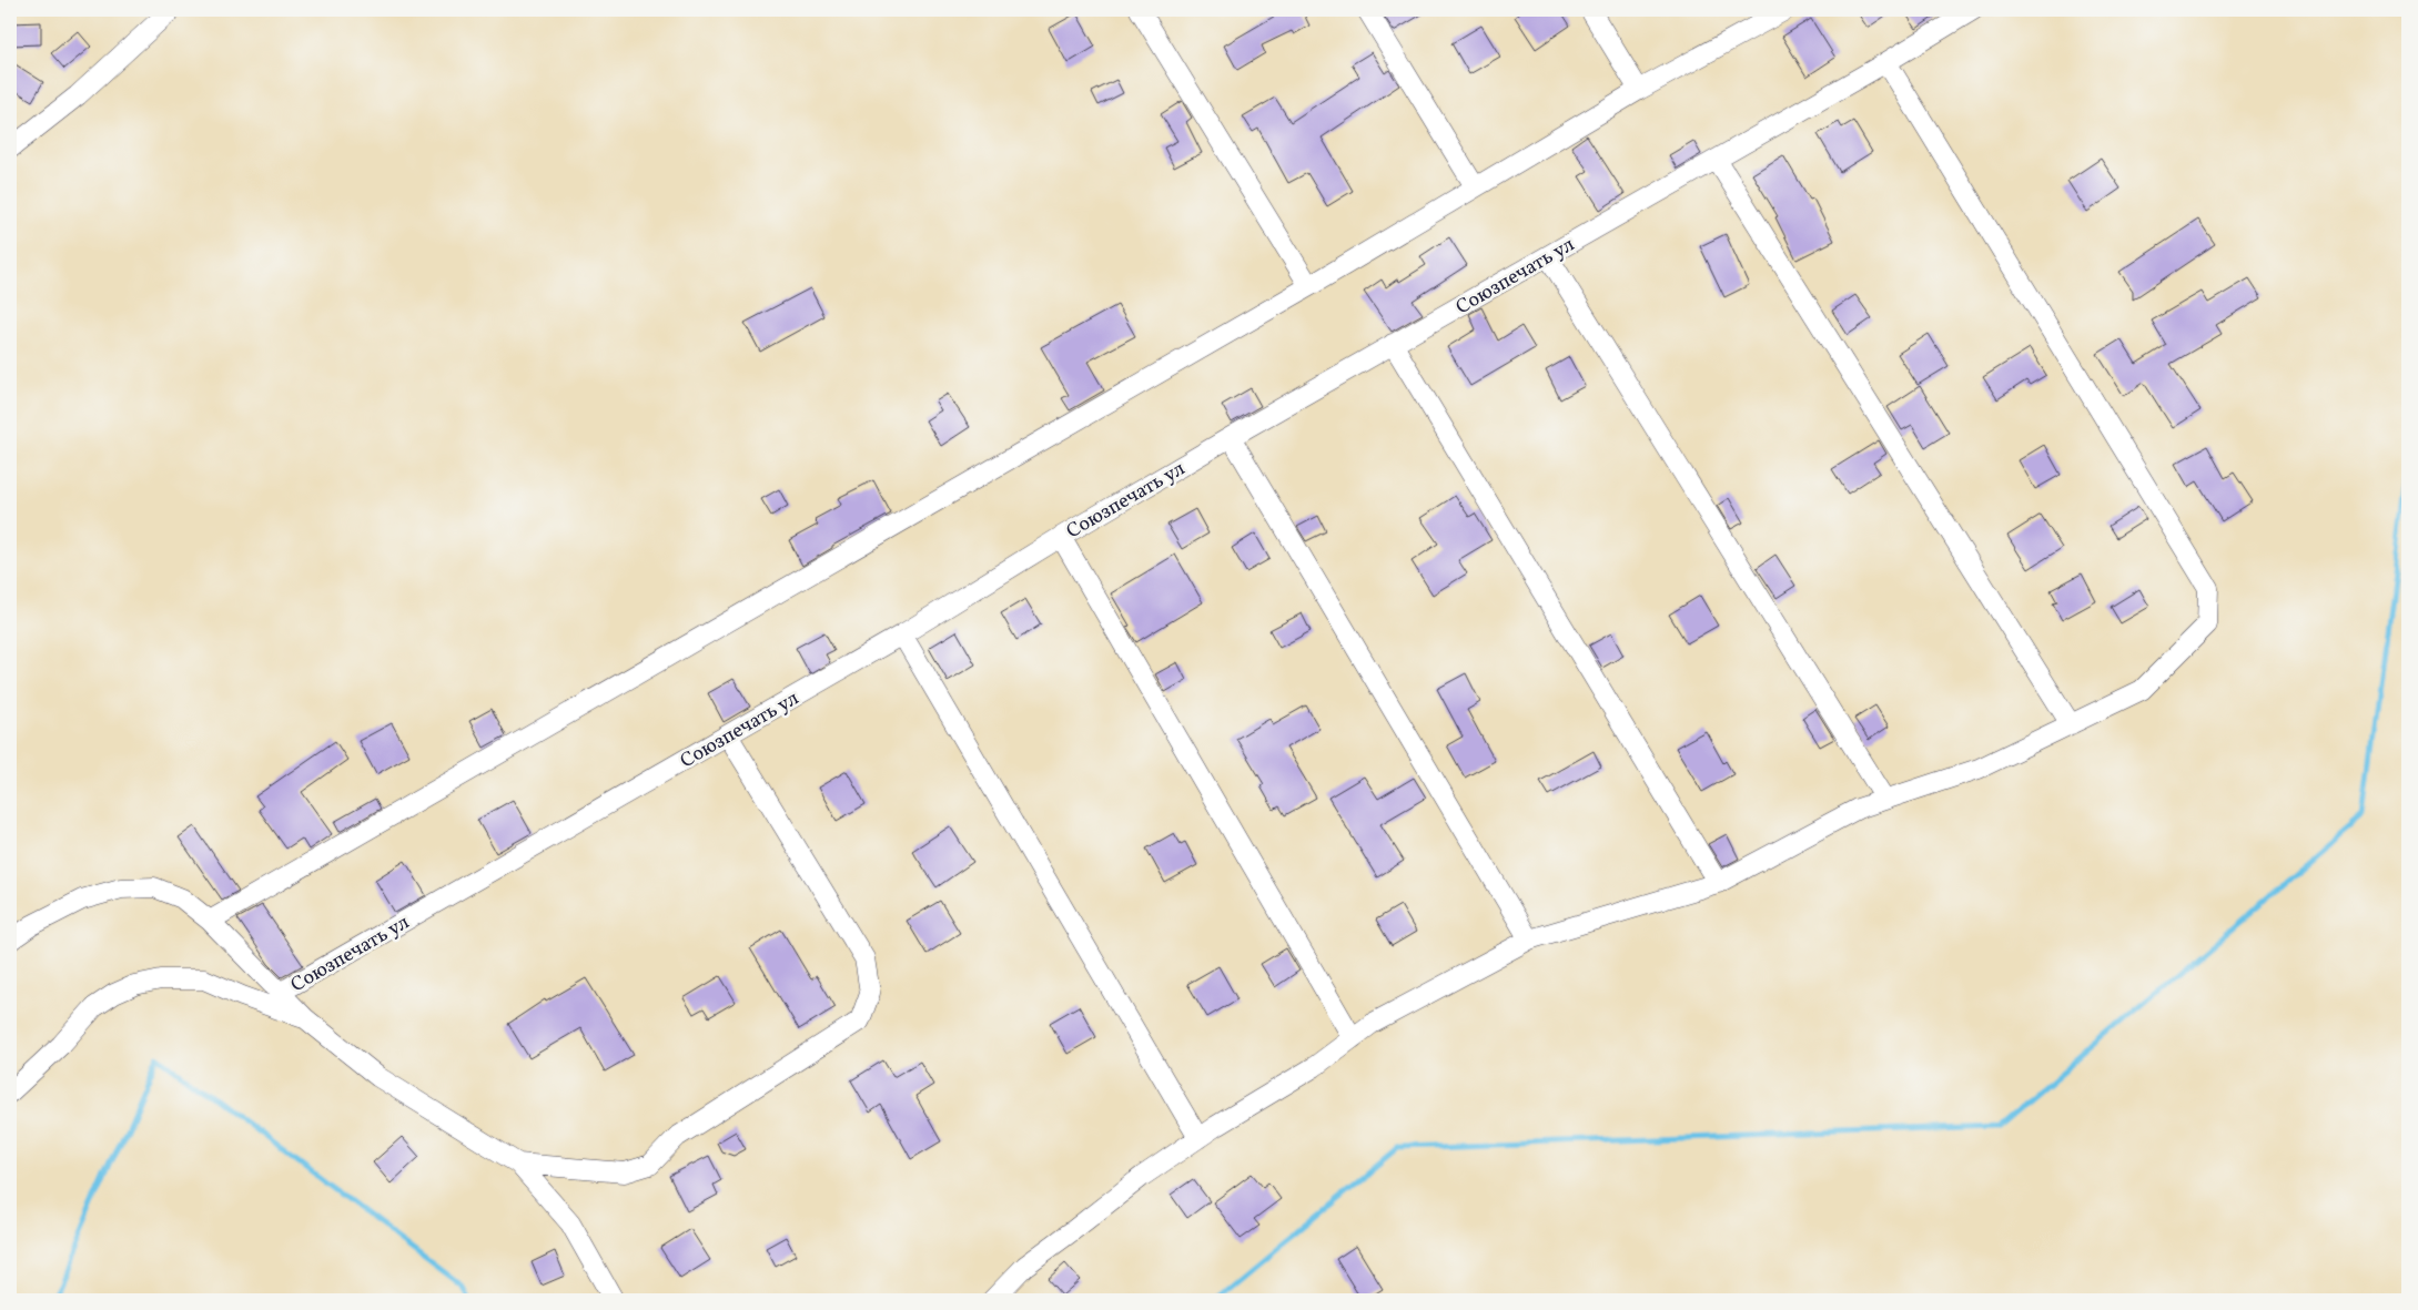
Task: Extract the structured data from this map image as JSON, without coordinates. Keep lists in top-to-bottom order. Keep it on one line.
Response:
{"streets":{"street":["Союзпечать ул"]}}
